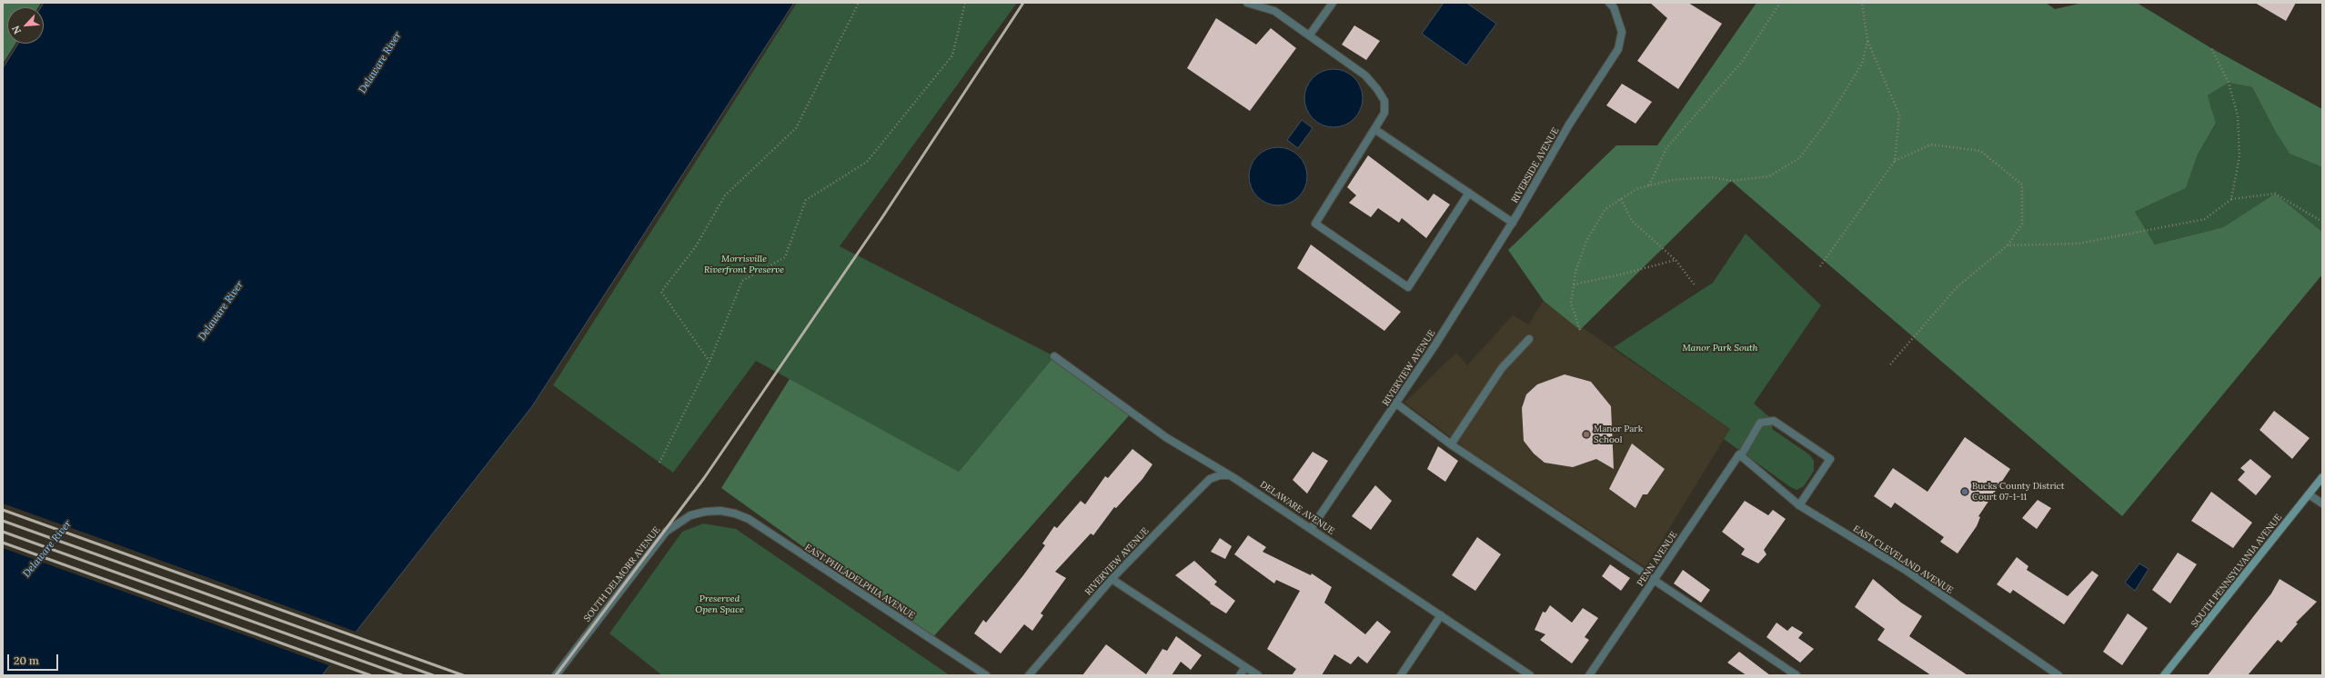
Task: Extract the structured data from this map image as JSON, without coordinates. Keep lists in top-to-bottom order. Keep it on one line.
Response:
{"streets":{"main road":["SOUTH PENNSYLVANIA AVENUE"],"street":["RIVERSIDE AVENUE","RIVERVIEW AVENUE","DELAWARE AVENUE","PENN AVENUE","EAST CLEVELAND AVENUE","SOUTH DELMORR AVENUE","EAST PHILADELPHIA AVENUE"]},"crossings":[["RIVERSIDE AVENUE","RIVERVIEW AVENUE"],["RIVERVIEW AVENUE","DELAWARE AVENUE"],["PENN AVENUE","EAST CLEVELAND AVENUE"],["SOUTH DELMORR AVENUE","EAST PHILADELPHIA AVENUE"]],"water":["Delaware River"],"parks":["Morrisville Riverfront Preserve","Manor Park South","Preserved Open Space"],"places":["Manor Park School","Bucks County District Court 07-1-11"],"scale_bar":"20 m","north":"bottom left"}
